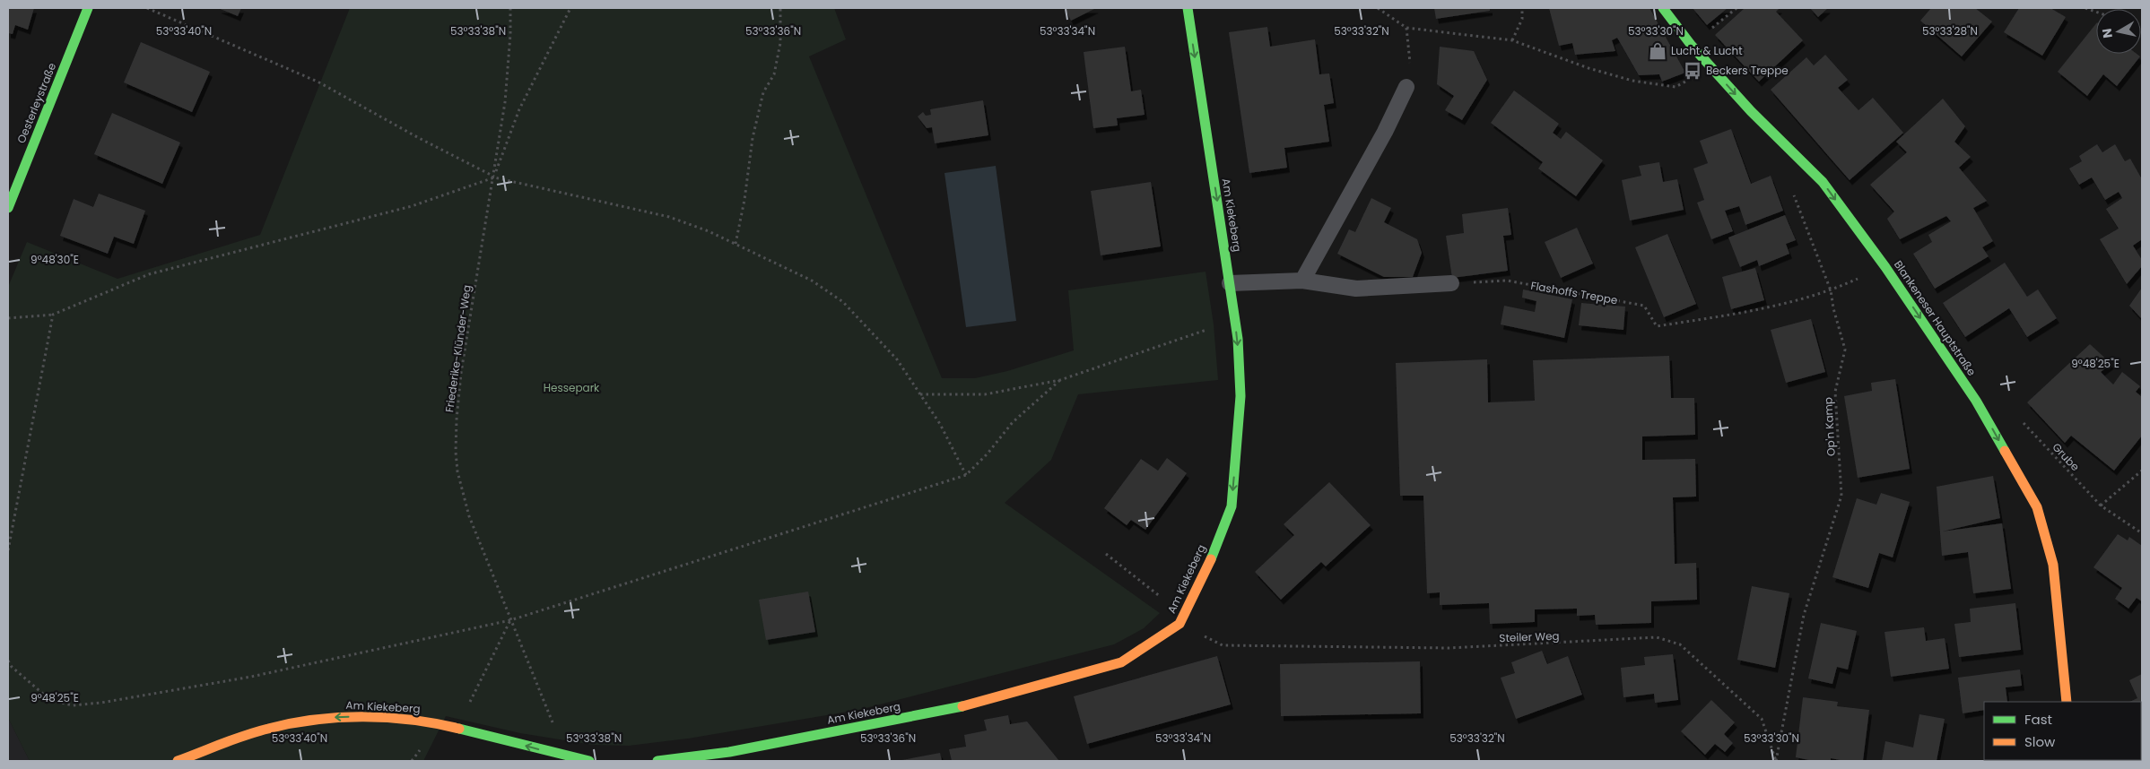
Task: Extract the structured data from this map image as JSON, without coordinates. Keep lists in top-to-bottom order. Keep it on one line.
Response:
{"streets":{"street":["Oesterleystraße","Am Kiekeberg","Blankeneser Hauptstraße"],"path":["Flashoffs Treppe","Friederike-Klünder-Weg","Op'n Kamp","Grube","Steiler Weg"]},"crossings":[["Am Kiekeberg","Friederike-Klünder-Weg"],["Flashoffs Treppe","Op'n Kamp"],["Op'n Kamp","Steiler Weg"]],"one_way":["Blankeneser Hauptstraße"],"parks":["Hessepark"],"places":{"shop":["Lucht & Lucht"],"bus stop":["Beckers Treppe"]},"legend":["Fast","Slow"],"north":"left","coordinates":["53°33'40\"N","53°33'38\"N","53°33'36\"N","53°33'34\"N","53°33'32\"N","53°33'30\"N","53°33'28\"N","9°48'30\"E","9°48'25\"E"]}
